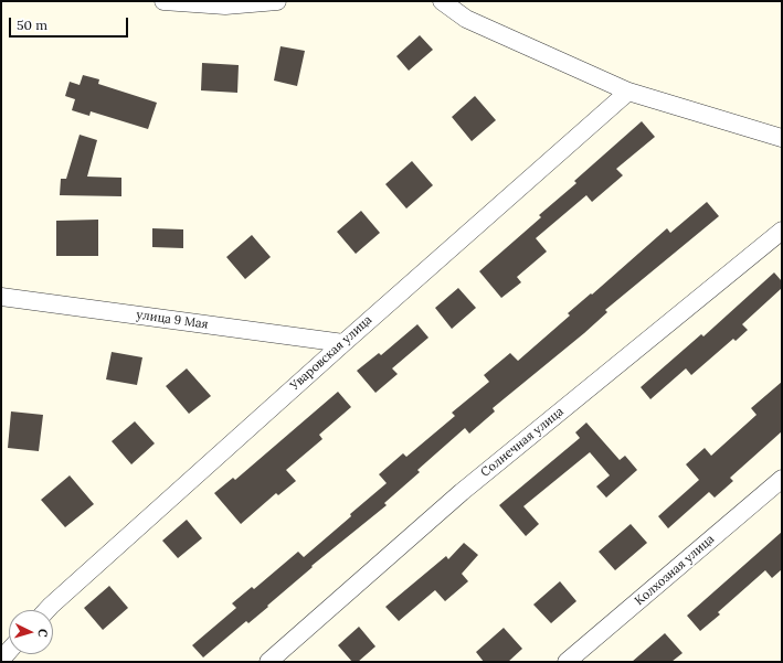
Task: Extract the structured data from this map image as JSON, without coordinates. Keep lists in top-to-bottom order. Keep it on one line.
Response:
{"streets":{"street":["улица 9 Мая","Уваровская улица","Солнечная улица","Колхозная улица"]},"crossings":[["улица 9 Мая","Уваровская улица"]],"scale_bar":"50 m","north":"right"}
